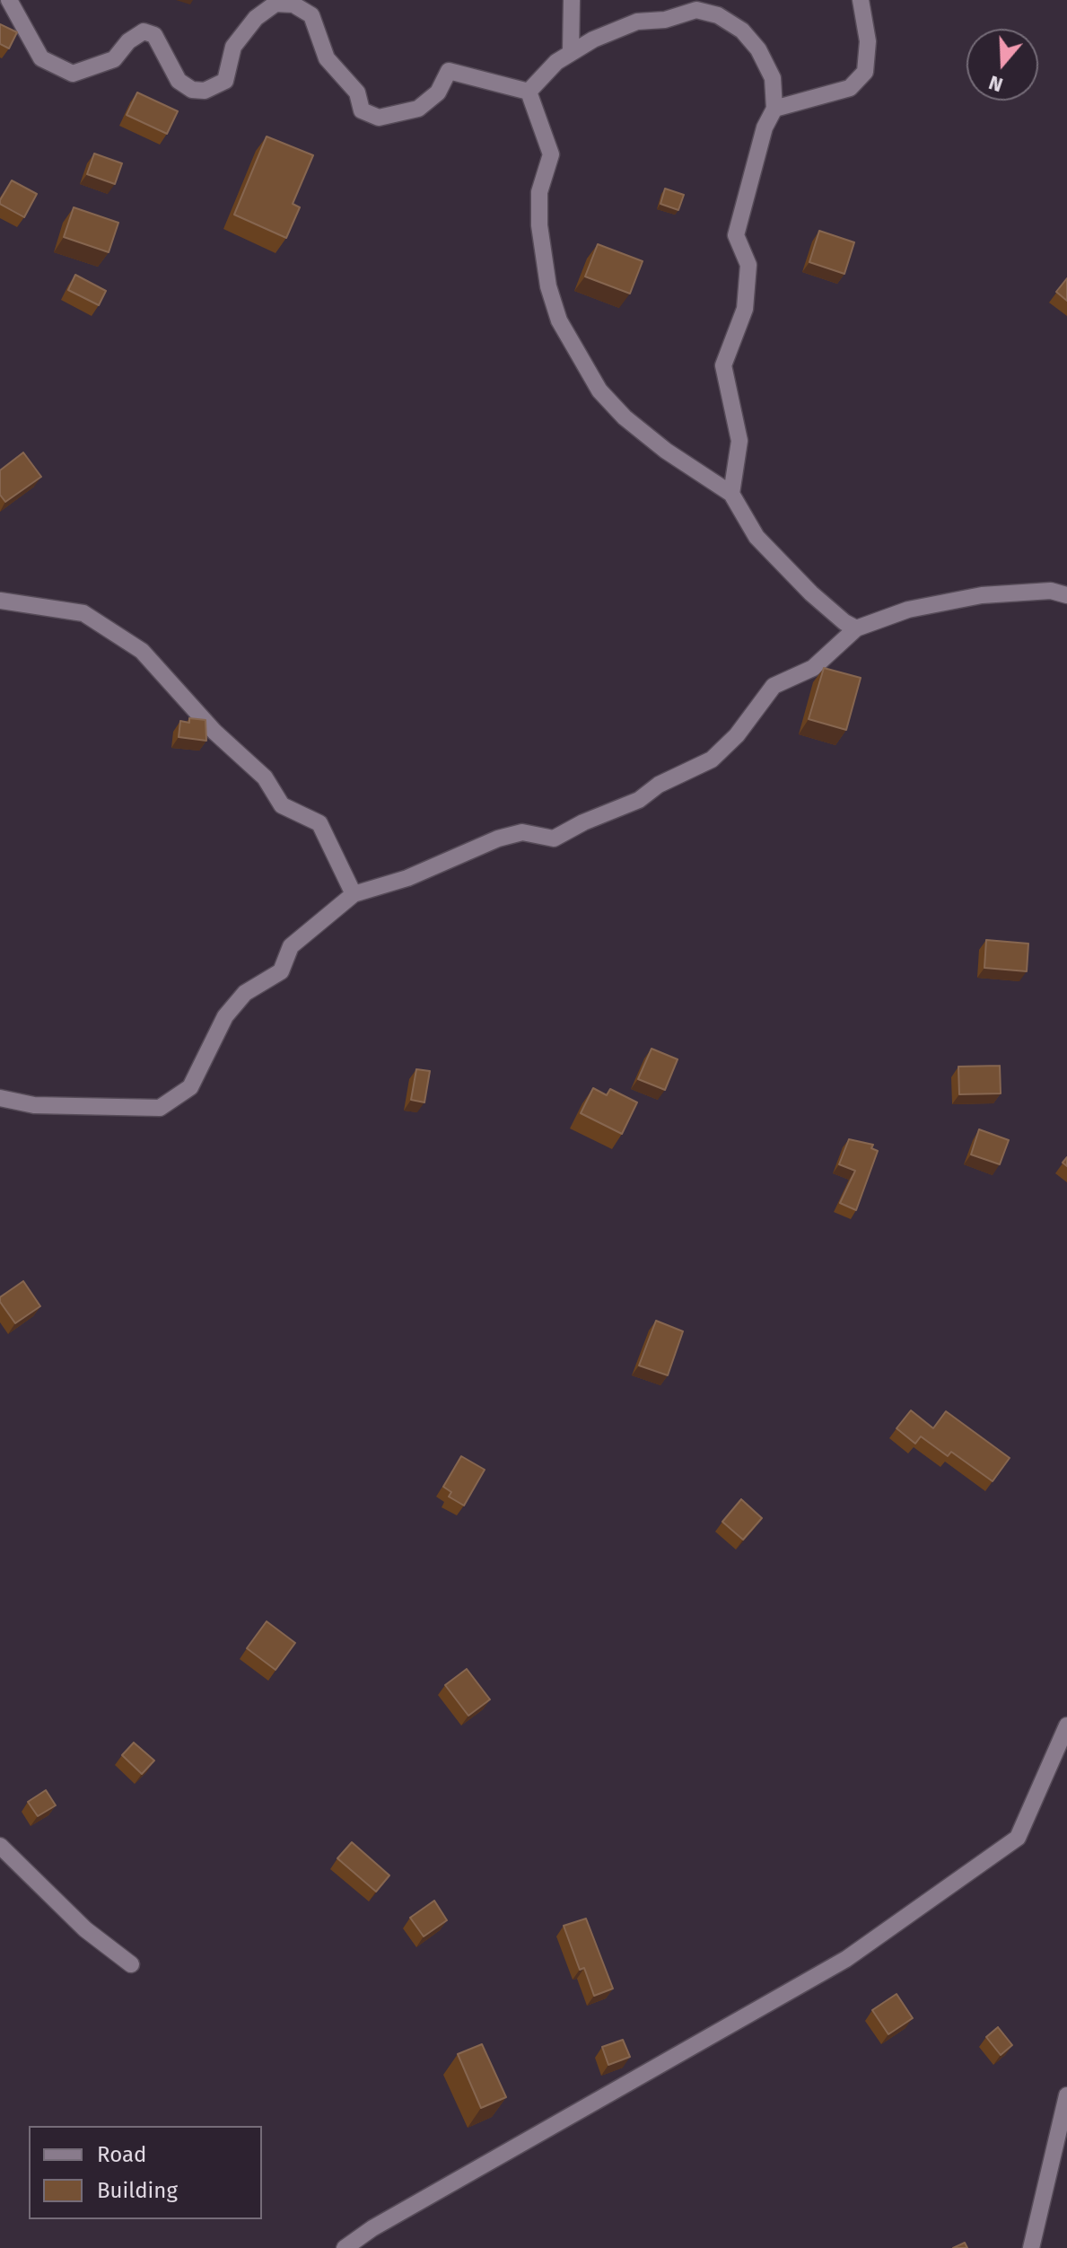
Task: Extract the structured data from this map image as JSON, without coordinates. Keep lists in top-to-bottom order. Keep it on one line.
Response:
{"legend":["Road","Building"],"north":"bottom"}
